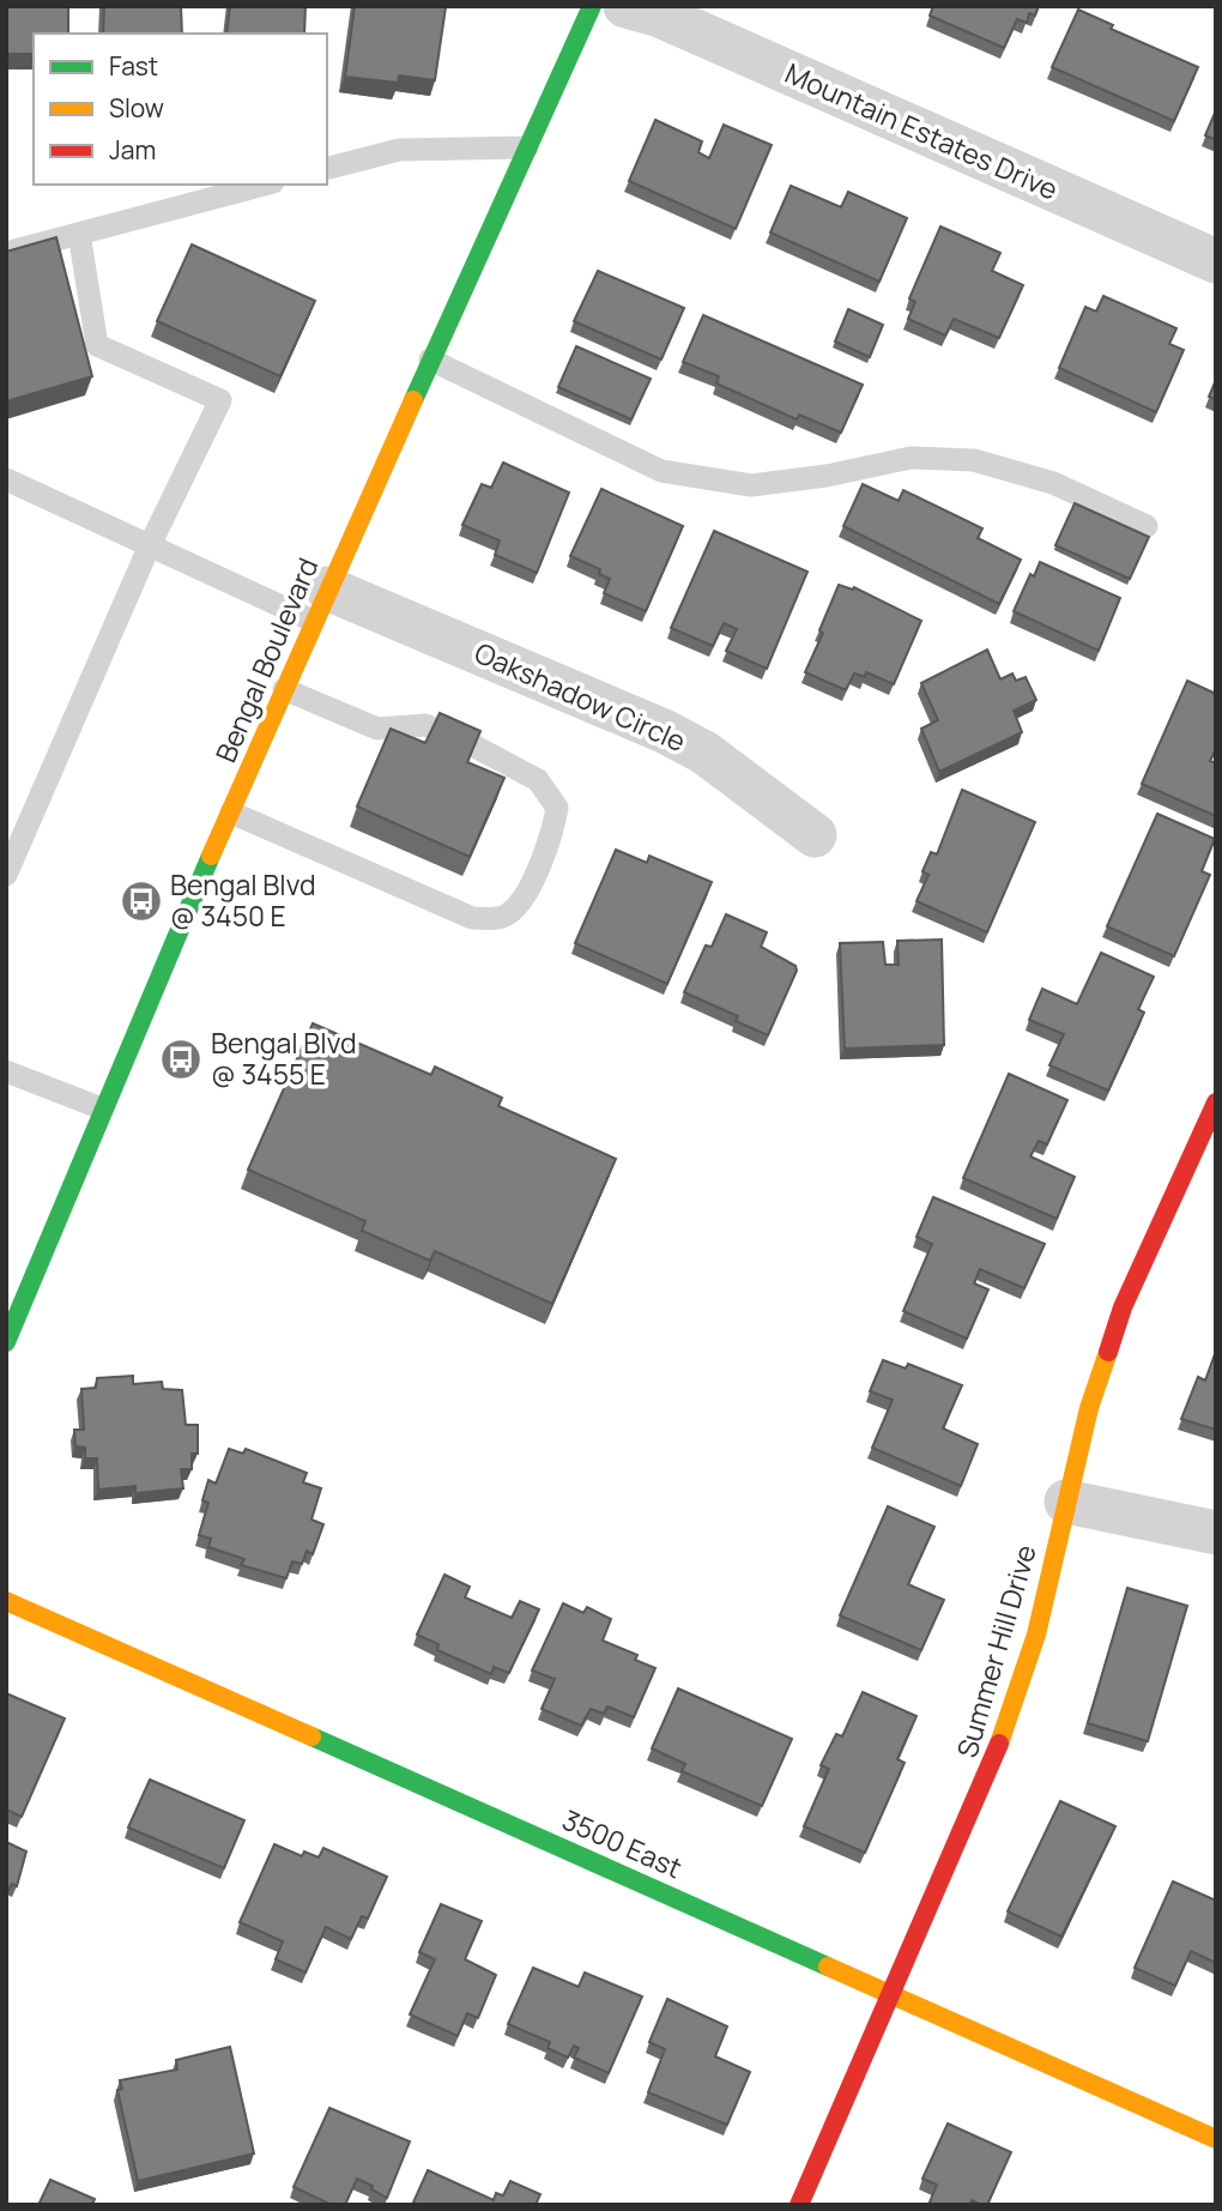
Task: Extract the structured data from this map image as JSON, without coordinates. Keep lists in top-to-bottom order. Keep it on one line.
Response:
{"streets":{"street":["Mountain Estates Drive","Bengal Boulevard","Oakshadow Circle","Summer Hill Drive","3500 East"]},"crossings":[["Bengal Boulevard","Oakshadow Circle"],["Summer Hill Drive","3500 East"]],"places":{"bus stop":["Bengal Blvd @ 3450 E","Bengal Blvd @ 3455 E"]},"legend":["Fast","Slow","Jam"]}
